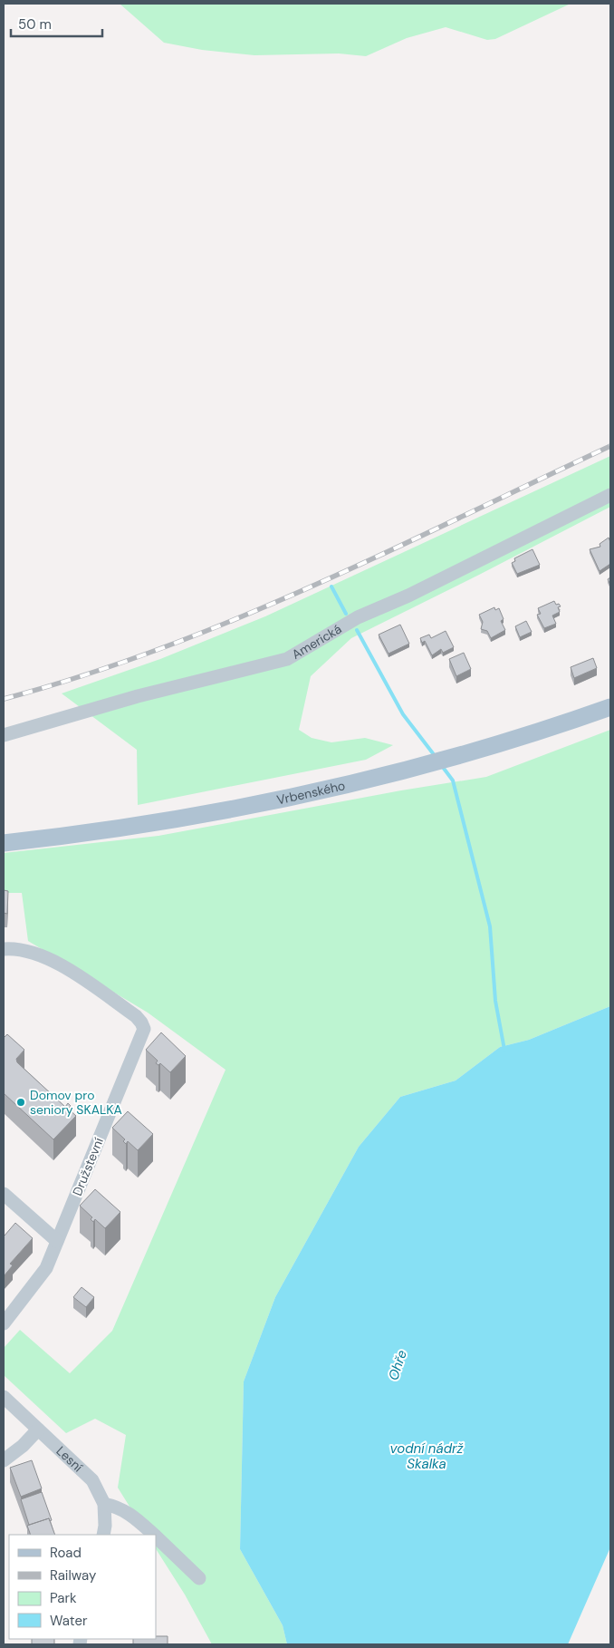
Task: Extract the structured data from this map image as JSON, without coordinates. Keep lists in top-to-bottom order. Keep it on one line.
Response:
{"streets":{"main road":["Vrbenského"],"street":["Americká","Družstevní","Lesní"]},"water":["Ohře","vodní nádrž Skalka"],"places":["Domov pro seniory SKALKA"],"legend":["Road","Railway","Park","Water"],"scale_bar":"50 m"}
